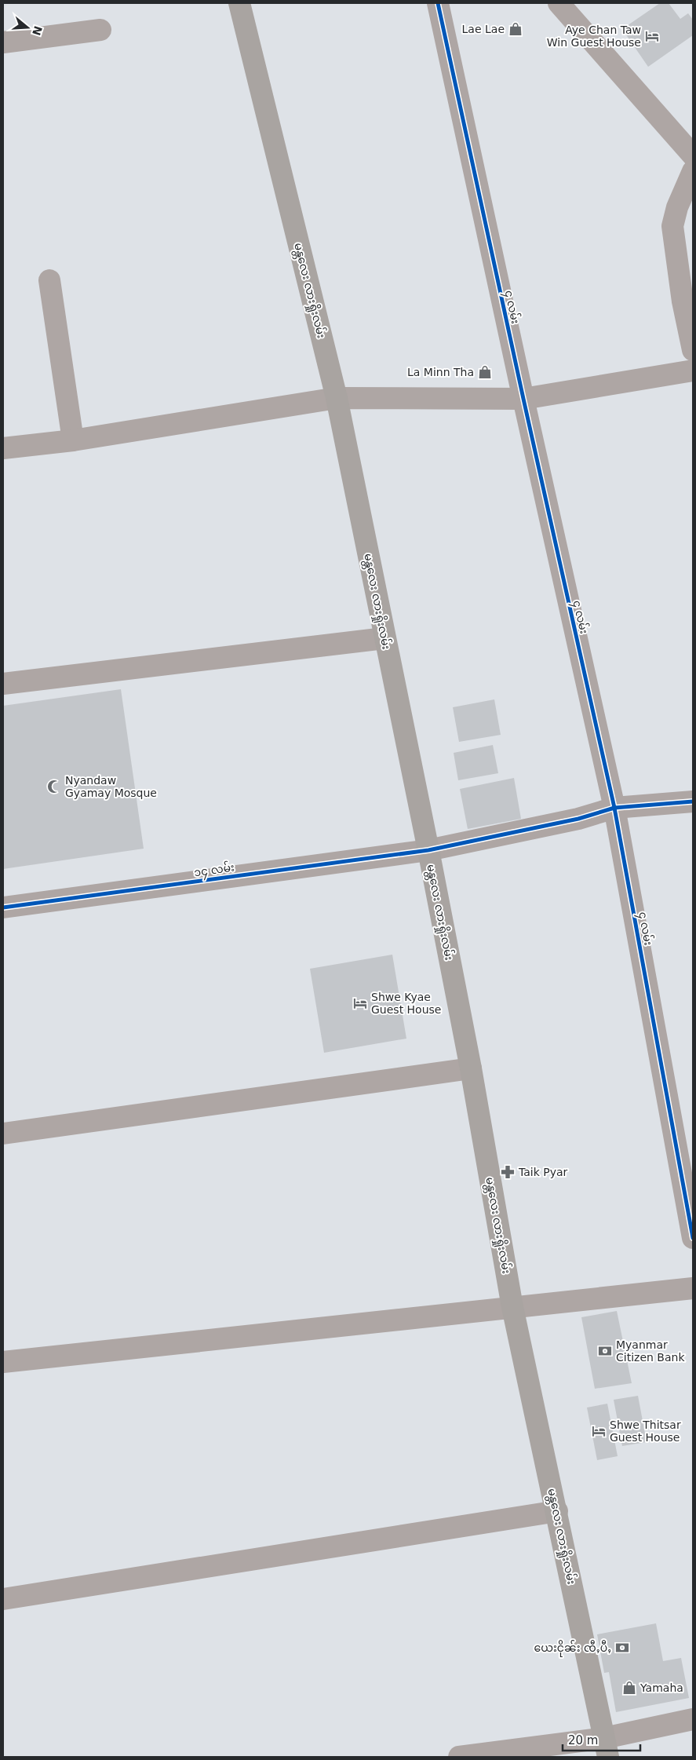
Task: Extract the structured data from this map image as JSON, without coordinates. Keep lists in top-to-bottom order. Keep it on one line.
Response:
{"streets":{"highway":["မန္တလေး လားရှိုးလမ်း"],"street":["၄ လမ်း","၁၄ လမ်း"]},"crossings":[["မန္တလေး လားရှိုးလမ်း","၁၄ လမ်း"],["၄ လမ်း","၁၄ လမ်း"]],"places":{"shop":["Lae Lae","La Minn Tha","Yamaha"],"hotel":["Aye Chan Taw Win Guest House","Shwe Kyae Guest House","Shwe Thitsar Guest House"],"mosque":["Nyandaw Gyamay Mosque"],"pharmacy":["Taik Pyar"],"bank":["Myanmar Citizen Bank","ယေးငိုၼ်း ၸီႇပီႇ"]},"scale_bar":"20 m","north":"right"}
